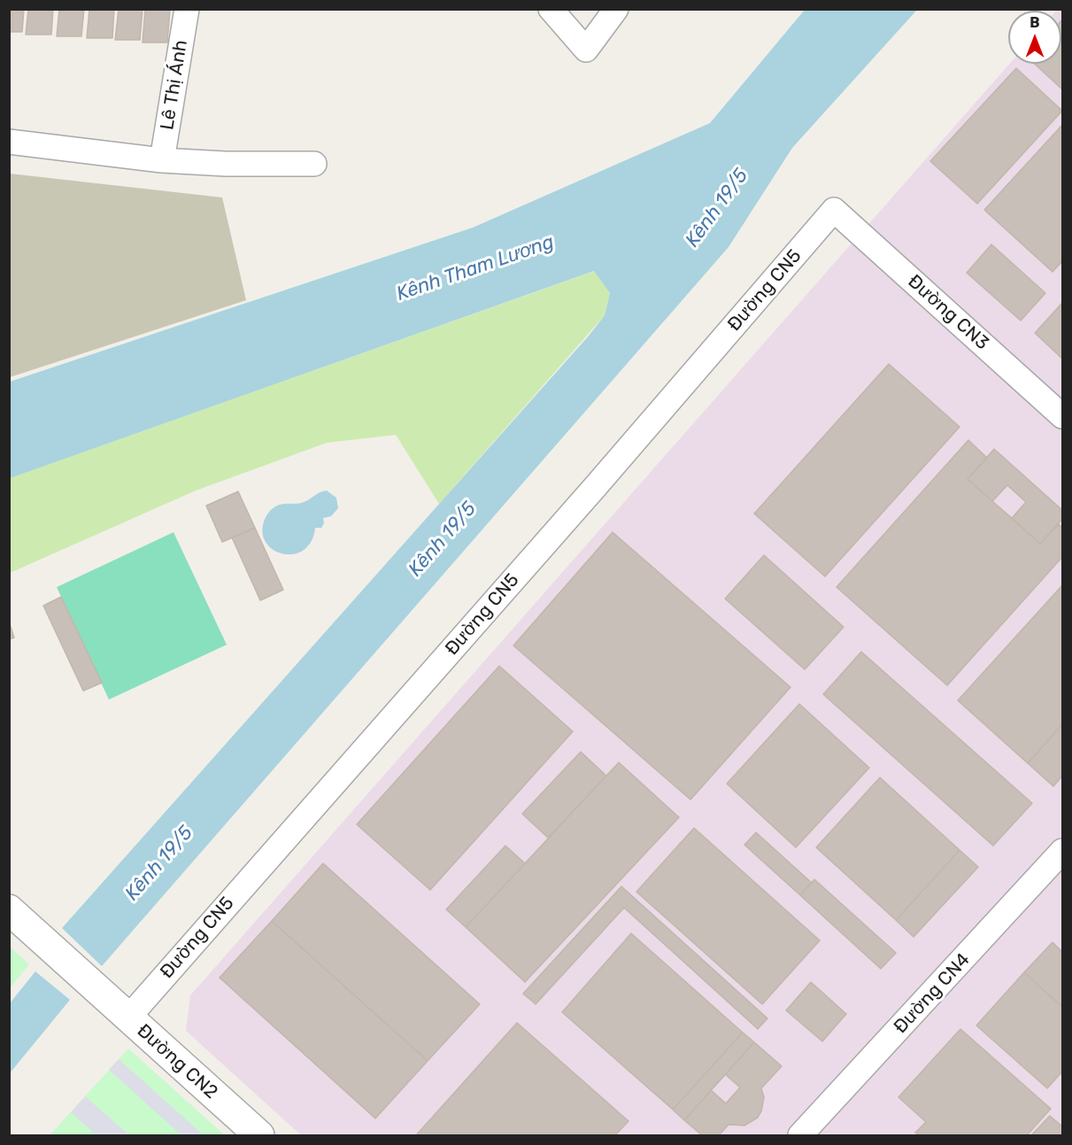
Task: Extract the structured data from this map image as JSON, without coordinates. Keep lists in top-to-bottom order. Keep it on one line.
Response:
{"streets":{"street":["Lê Thị Ánh","Đường CN5","Đường CN3","Đường CN4","Đường CN2"]},"crossings":[["Đường CN5","Đường CN3"],["Đường CN5","Đường CN2"]],"water":["Kênh 19/5","Kênh Tham Lương"],"north":"top"}
